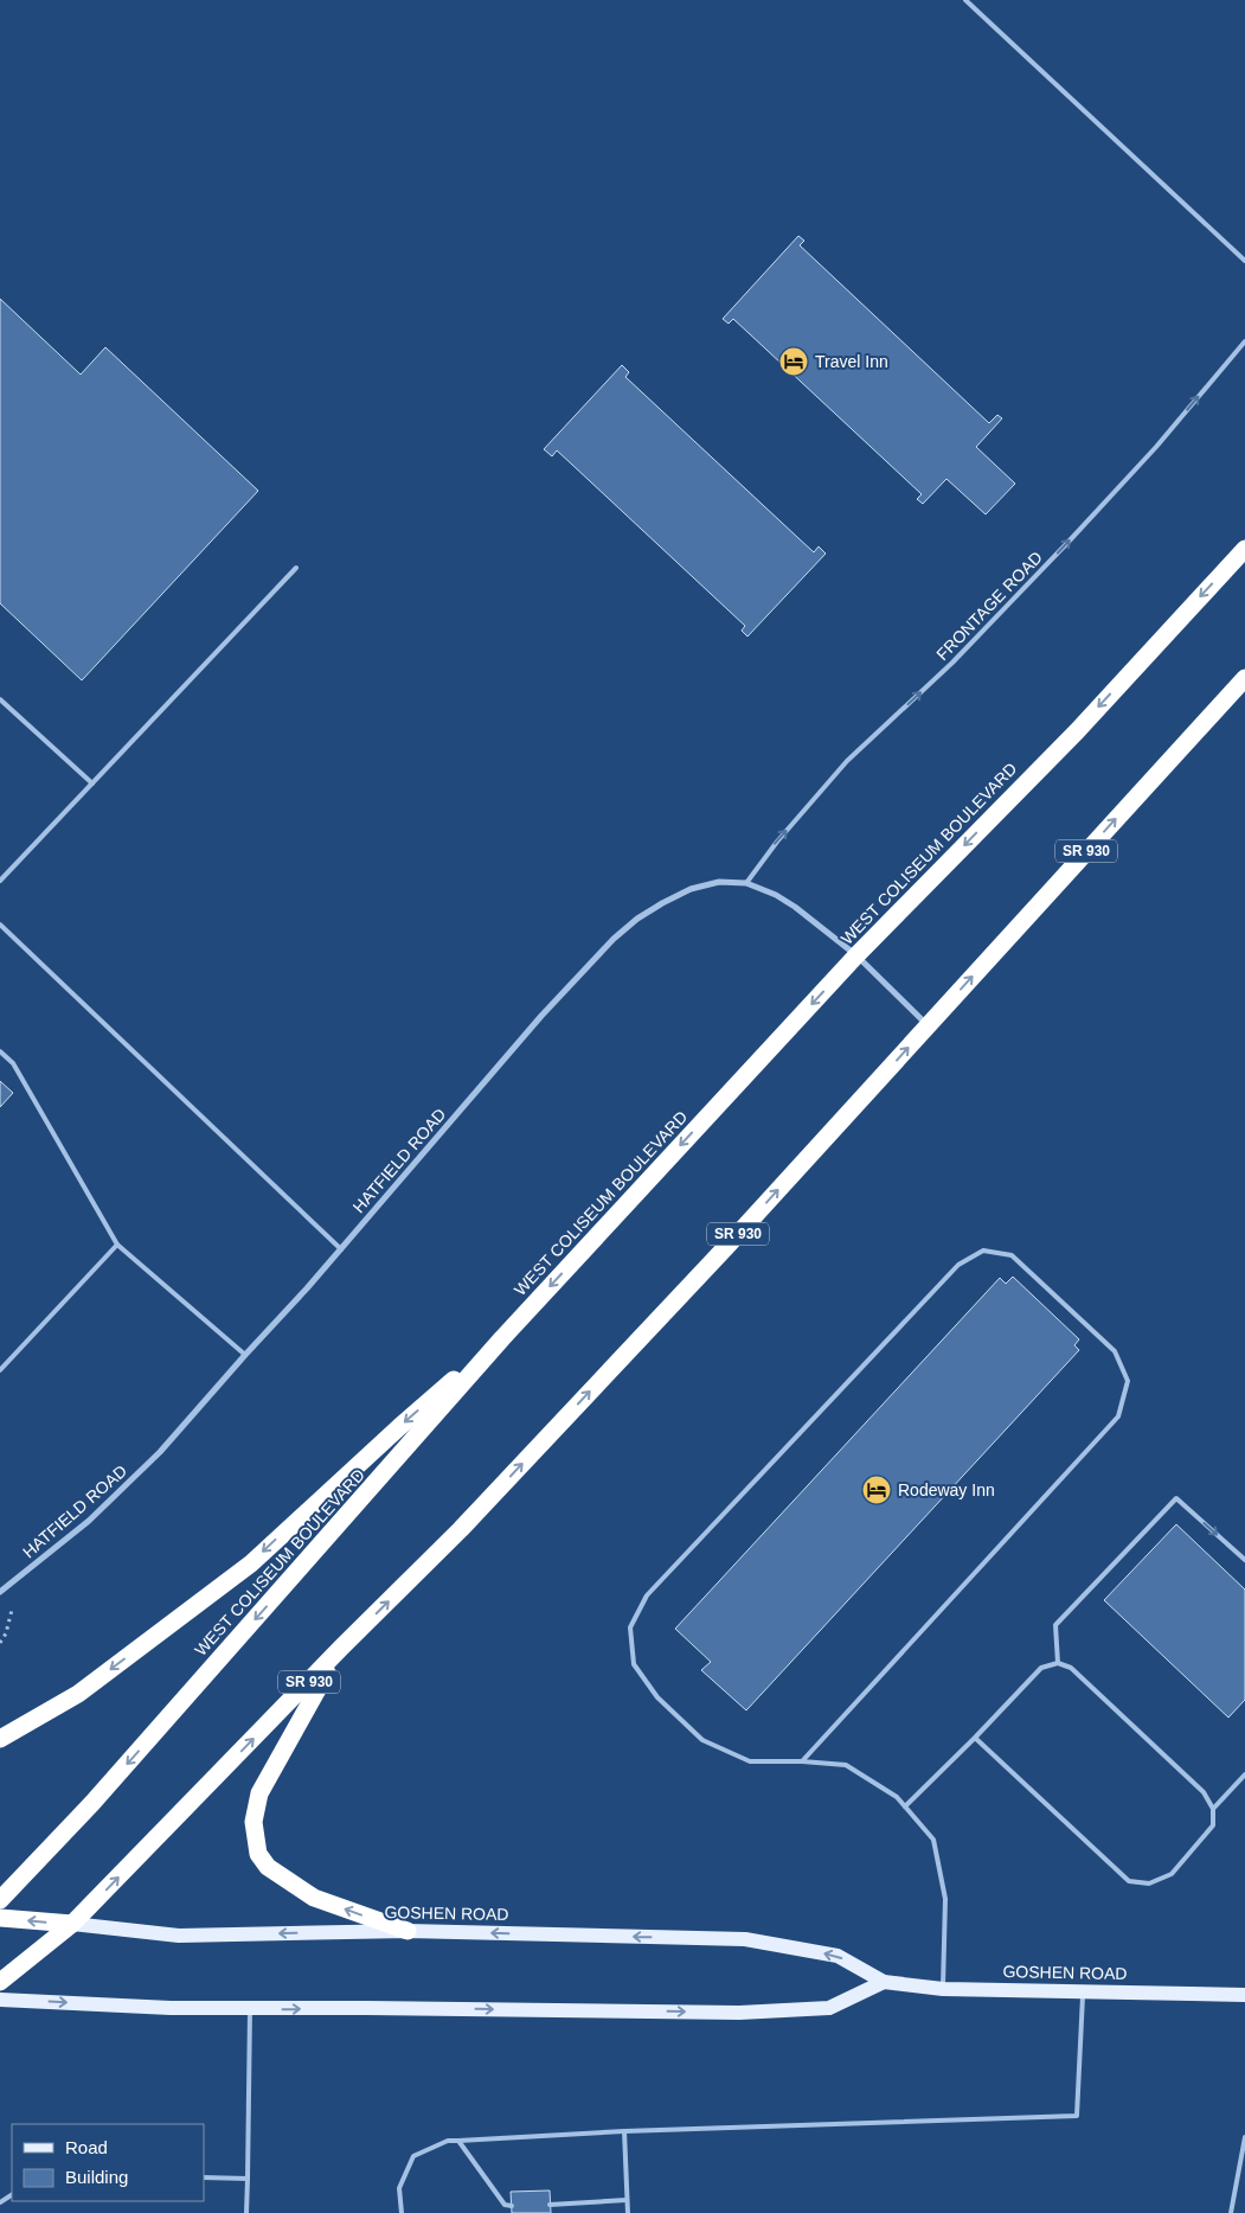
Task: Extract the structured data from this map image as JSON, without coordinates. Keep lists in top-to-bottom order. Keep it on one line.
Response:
{"streets":{"highway":["SR 930","WEST COLISEUM BOULEVARD","GOSHEN ROAD"],"street":["HATFIELD ROAD"],"lane":["FRONTAGE ROAD"]},"crossings":[["FRONTAGE ROAD","HATFIELD ROAD"],["SR 930","HATFIELD ROAD"],["SR 930","GOSHEN ROAD"],["WEST COLISEUM BOULEVARD","HATFIELD ROAD"]],"one_way":["FRONTAGE ROAD","GOSHEN ROAD"],"places":{"hotel":["Travel Inn","Rodeway Inn"]},"legend":["Road","Building"]}
